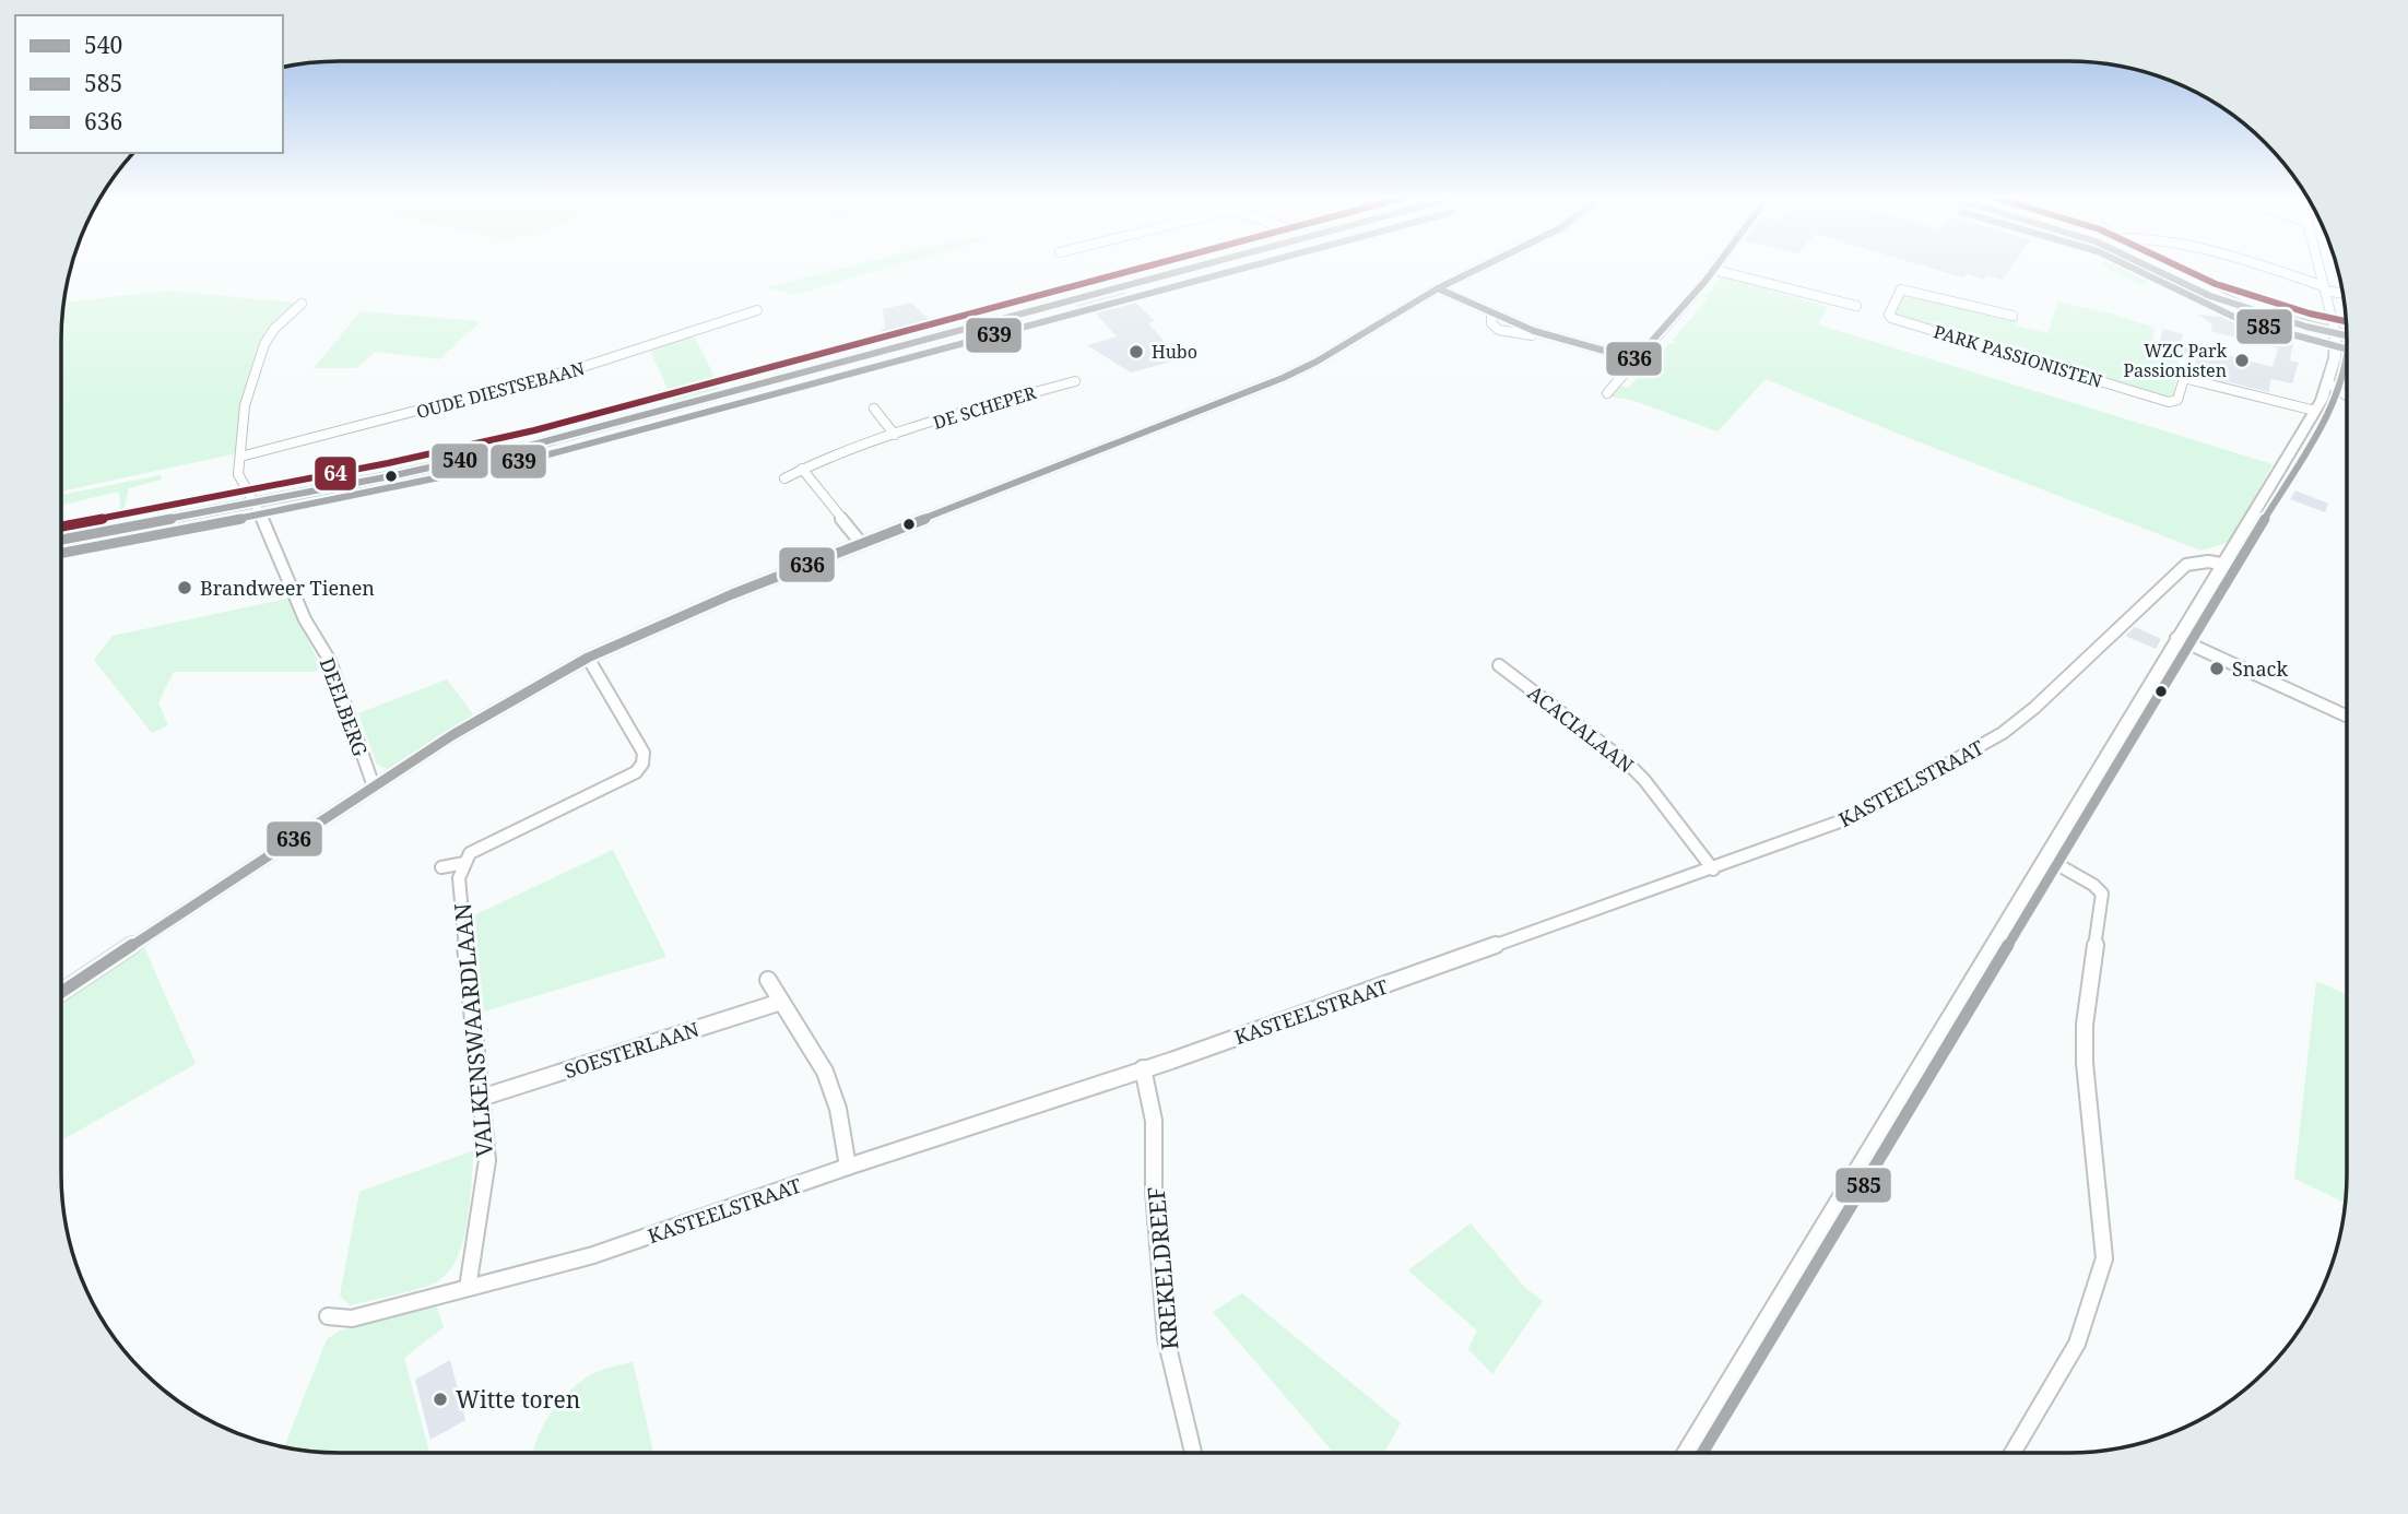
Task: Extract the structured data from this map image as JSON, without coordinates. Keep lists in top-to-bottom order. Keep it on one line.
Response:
{"streets":{"street":["PARK PASSIONISTEN","OUDE DIESTSEBAAN","DE SCHEPER","DEELBERG","ACACIALAAN","KASTEELSTRAAT","VALKENSWAARDLAAN","SOESTERLAAN","KREKELDREEF"]},"crossings":[["OUDE DIESTSEBAAN","DEELBERG"],["ACACIALAAN","KASTEELSTRAAT"],["KASTEELSTRAAT","VALKENSWAARDLAAN"],["KASTEELSTRAAT","KREKELDREEF"],["VALKENSWAARDLAAN","SOESTERLAAN"]],"places":["Hubo","WZC Park Passionisten","Brandweer Tienen","Snack","Witte toren"],"lines":["transit line 540","transit line 585","transit line 636","transit line 64","transit line 639"],"legend":["540","585","636"]}
